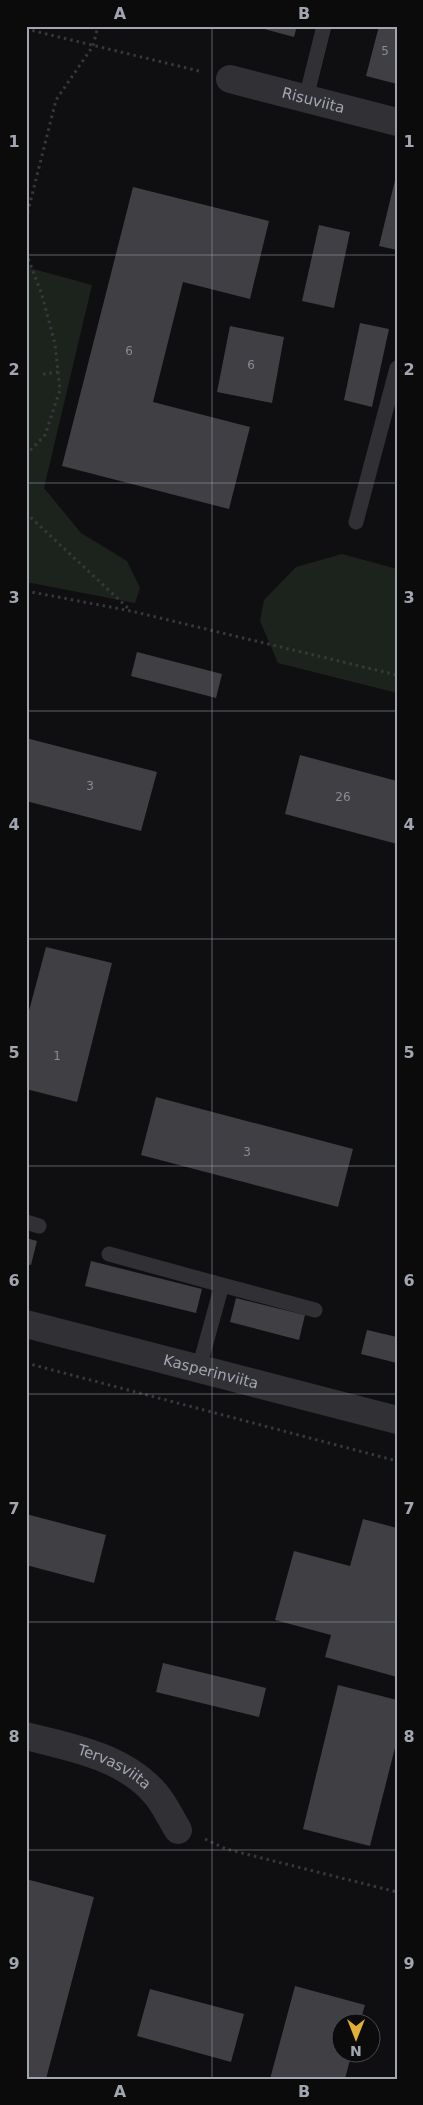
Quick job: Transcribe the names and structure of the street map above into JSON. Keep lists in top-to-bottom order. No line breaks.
{"streets":{"street":["Risuviita","Kasperinviita","Tervasviita"]},"house_numbers":["5","6","6","3","26","1","3"],"north":"bottom","grid":{"columns":["A","B"],"rows":["1","2","3","4","5","6","7","8","9"]}}
